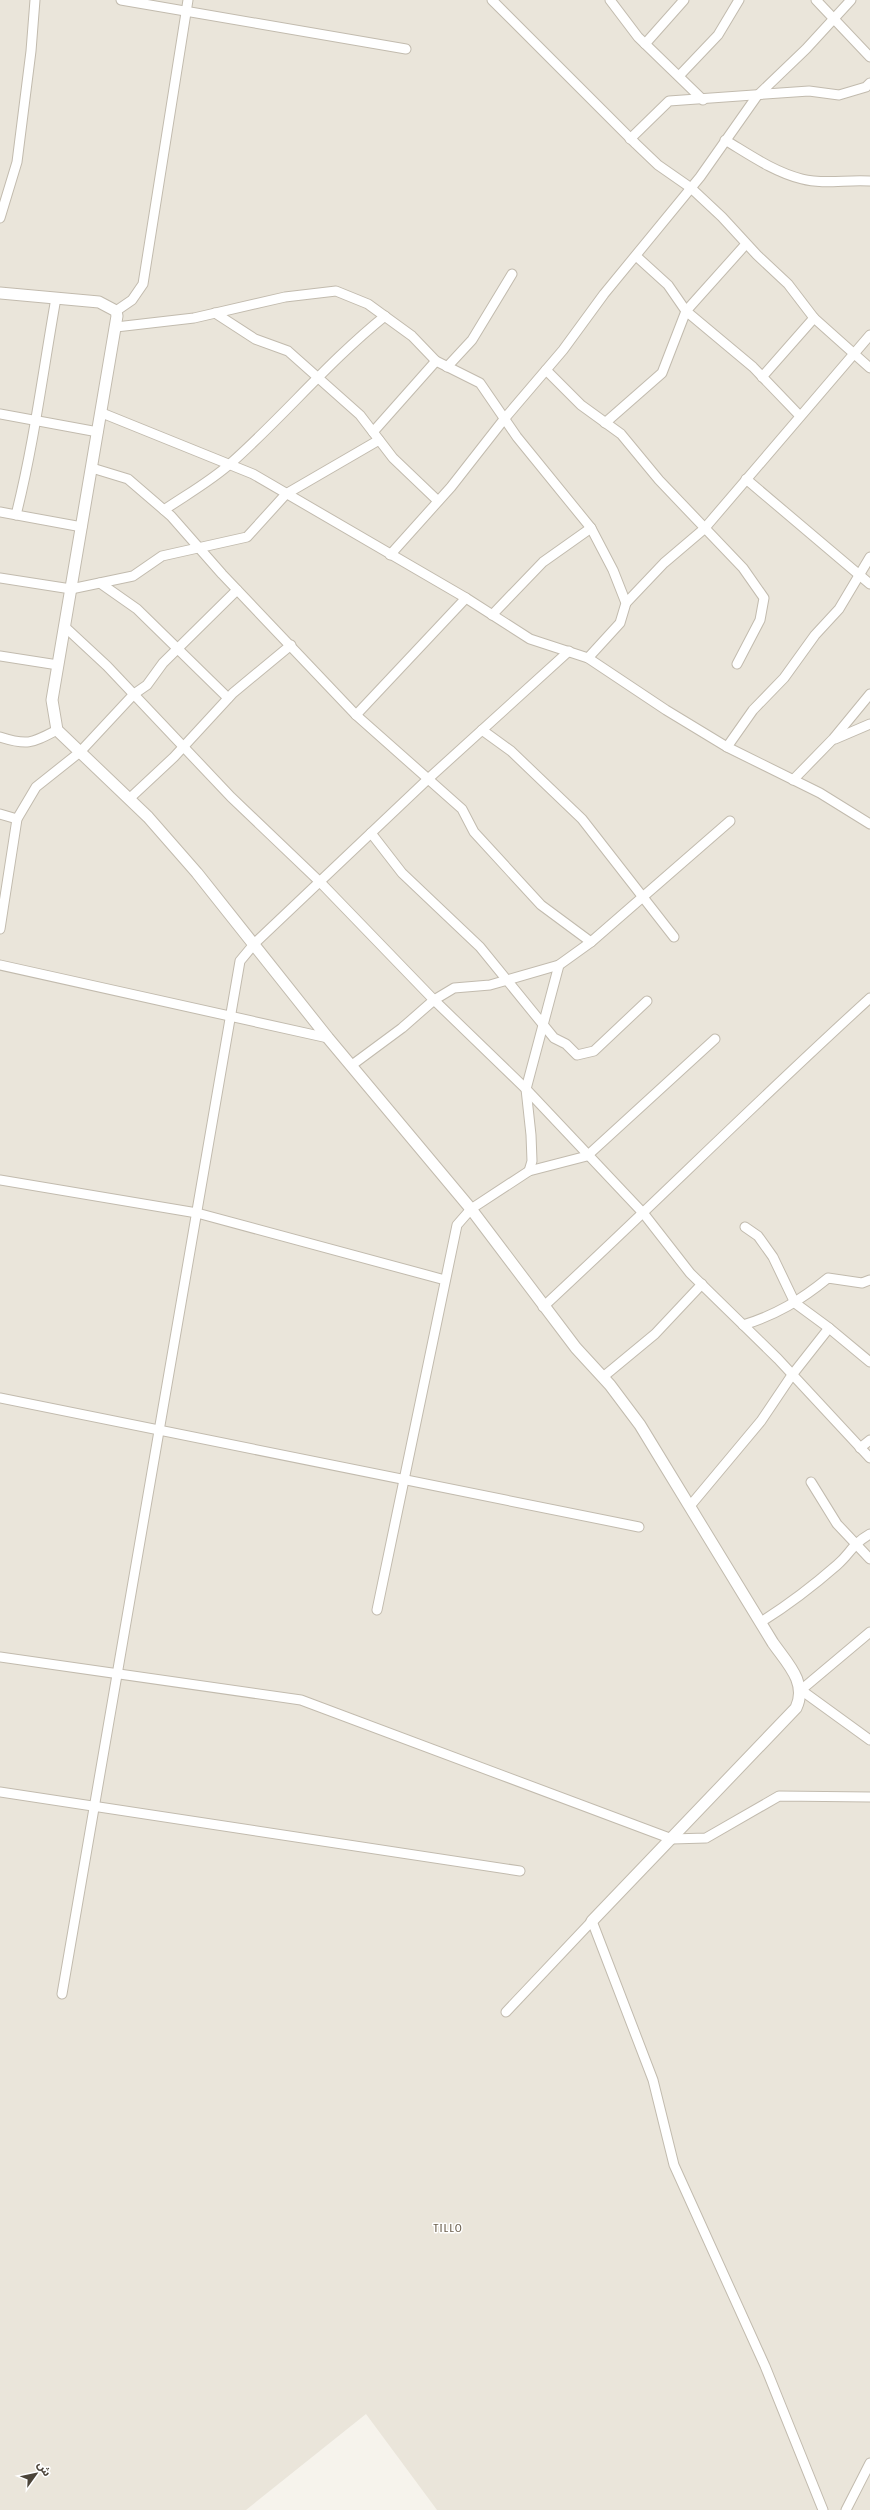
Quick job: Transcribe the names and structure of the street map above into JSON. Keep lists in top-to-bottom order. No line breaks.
{"districts":["TILLO"],"north":"top right"}
